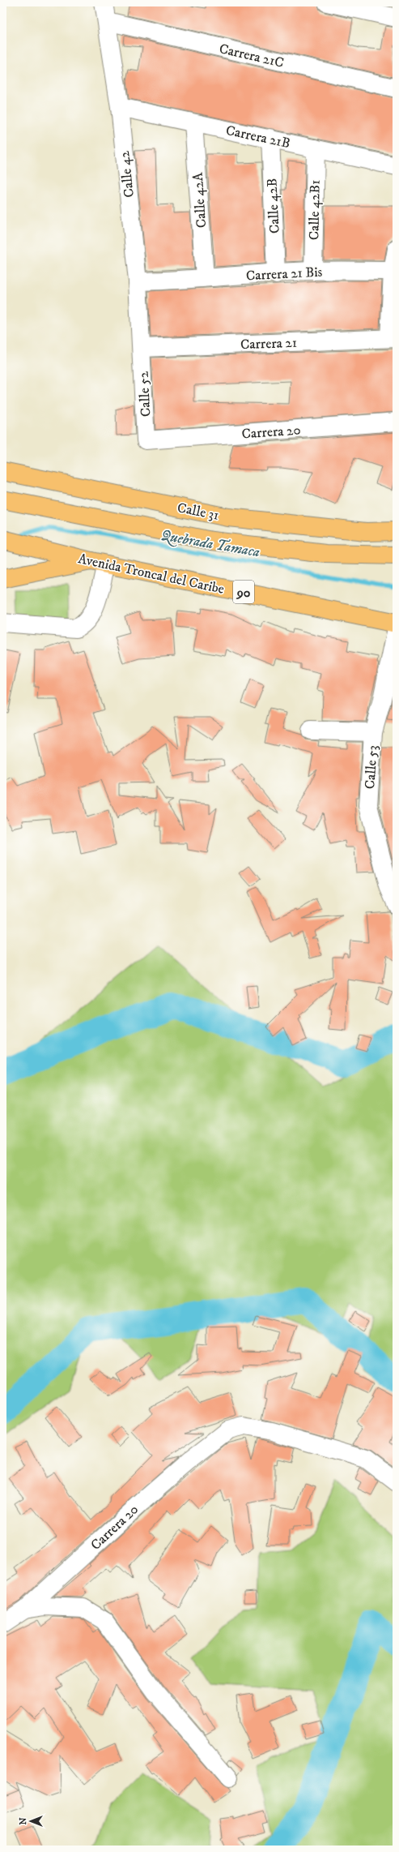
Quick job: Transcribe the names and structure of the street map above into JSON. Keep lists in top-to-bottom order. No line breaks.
{"streets":{"main road":["Calle 31","Avenida Troncal del Caribe","90"],"street":["Carrera 21C","Carrera 21B","Calle 42","Calle 42A","Calle 42B","Calle 42B1","Carrera 21 Bis","Carrera 21","Calle 52","Carrera 20","Calle 53"]},"crossings":[["Carrera 21C","Calle 42"],["Carrera 21B","Calle 42"],["Carrera 21B","Calle 42A"],["Carrera 21B","Calle 42B"],["Carrera 21B","Calle 42B1"],["Calle 42","Carrera 21 Bis"],["Calle 42","Carrera 21"],["Calle 42","Calle 52"],["Calle 42A","Carrera 21 Bis"],["Calle 42B","Carrera 21 Bis"],["Calle 42B1","Carrera 21 Bis"],["Carrera 21","Calle 52"],["Calle 52","Carrera 20"]],"water":["Quebrada Tamaca"],"north":"left"}
